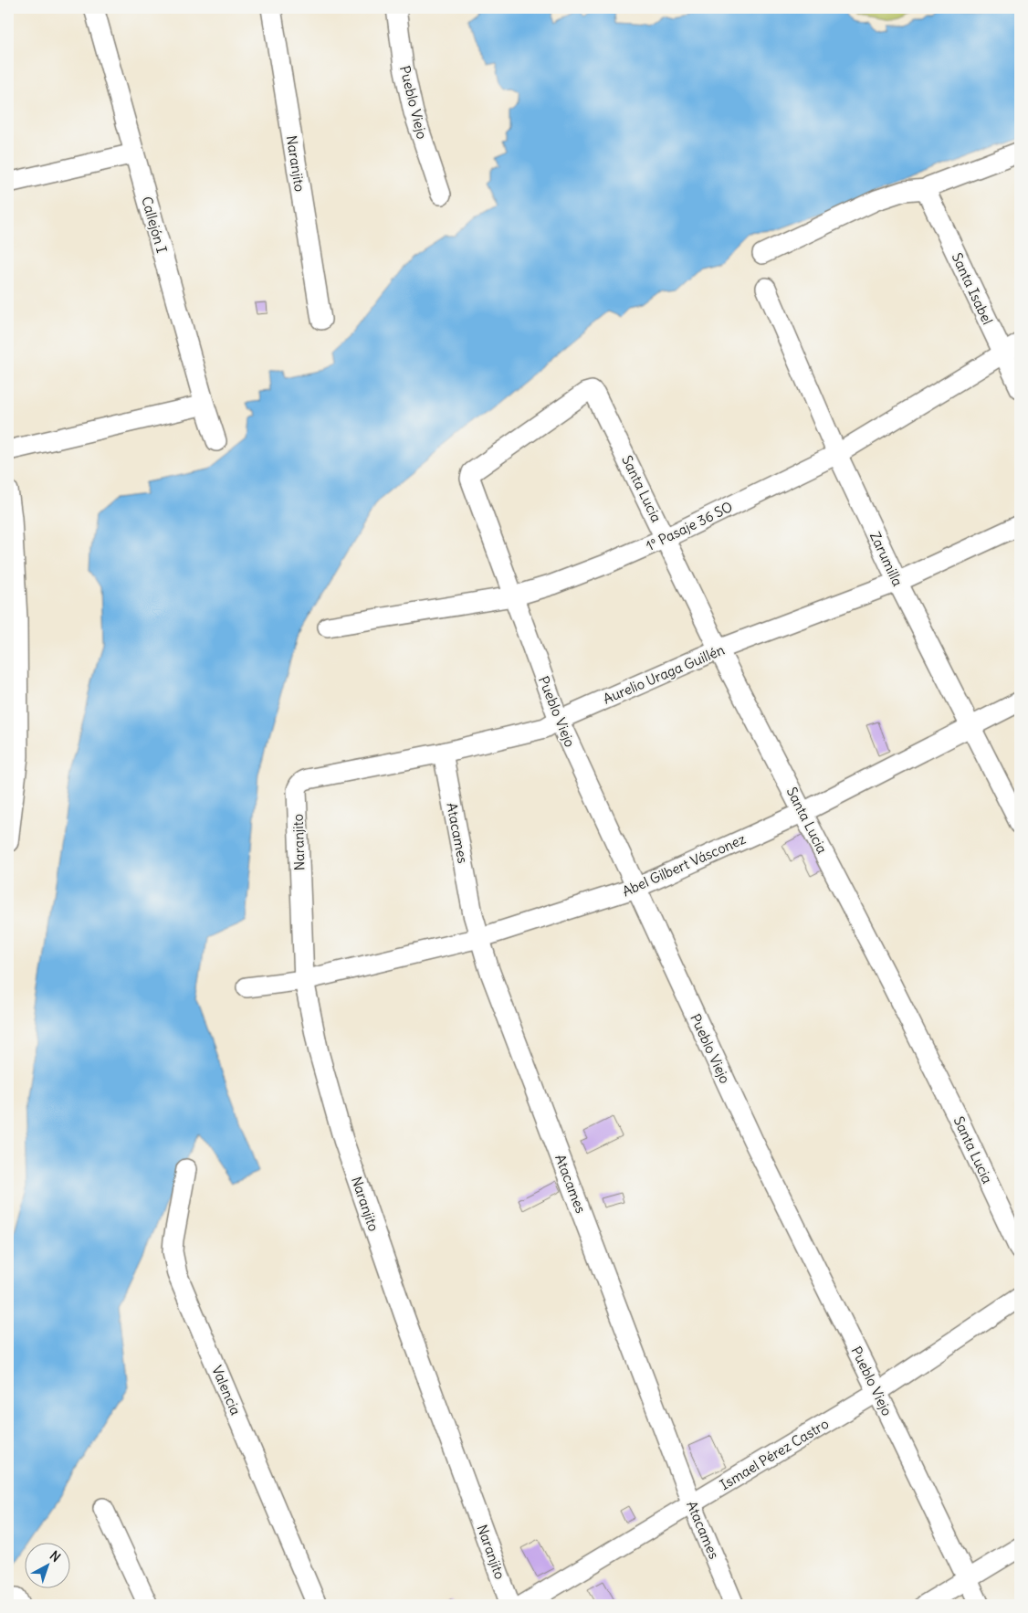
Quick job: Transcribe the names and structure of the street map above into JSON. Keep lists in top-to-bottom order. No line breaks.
{"streets":{"street":["Pueblo Viejo","Naranjito","Callejón I","Santa Isabel","Santa Lucia","1º Pasaje 36 SO","Zarumilla","Aurelio Uraga Guillén","Atacames","Abel Gilbert Vásconez","Valencia","Ismael Pérez Castro"]},"crossings":[["Pueblo Viejo","Santa Lucia"],["Pueblo Viejo","1º Pasaje 36 SO"],["Pueblo Viejo","Aurelio Uraga Guillén"],["Pueblo Viejo","Abel Gilbert Vásconez"],["Pueblo Viejo","Ismael Pérez Castro"],["Naranjito","Aurelio Uraga Guillén"],["Naranjito","Abel Gilbert Vásconez"],["Santa Isabel","1º Pasaje 36 SO"],["Santa Lucia","1º Pasaje 36 SO"],["Santa Lucia","Aurelio Uraga Guillén"],["Santa Lucia","Abel Gilbert Vásconez"],["1º Pasaje 36 SO","Zarumilla"],["Zarumilla","Aurelio Uraga Guillén"],["Zarumilla","Abel Gilbert Vásconez"],["Aurelio Uraga Guillén","Atacames"],["Atacames","Abel Gilbert Vásconez"],["Atacames","Ismael Pérez Castro"]],"north":"top right"}
